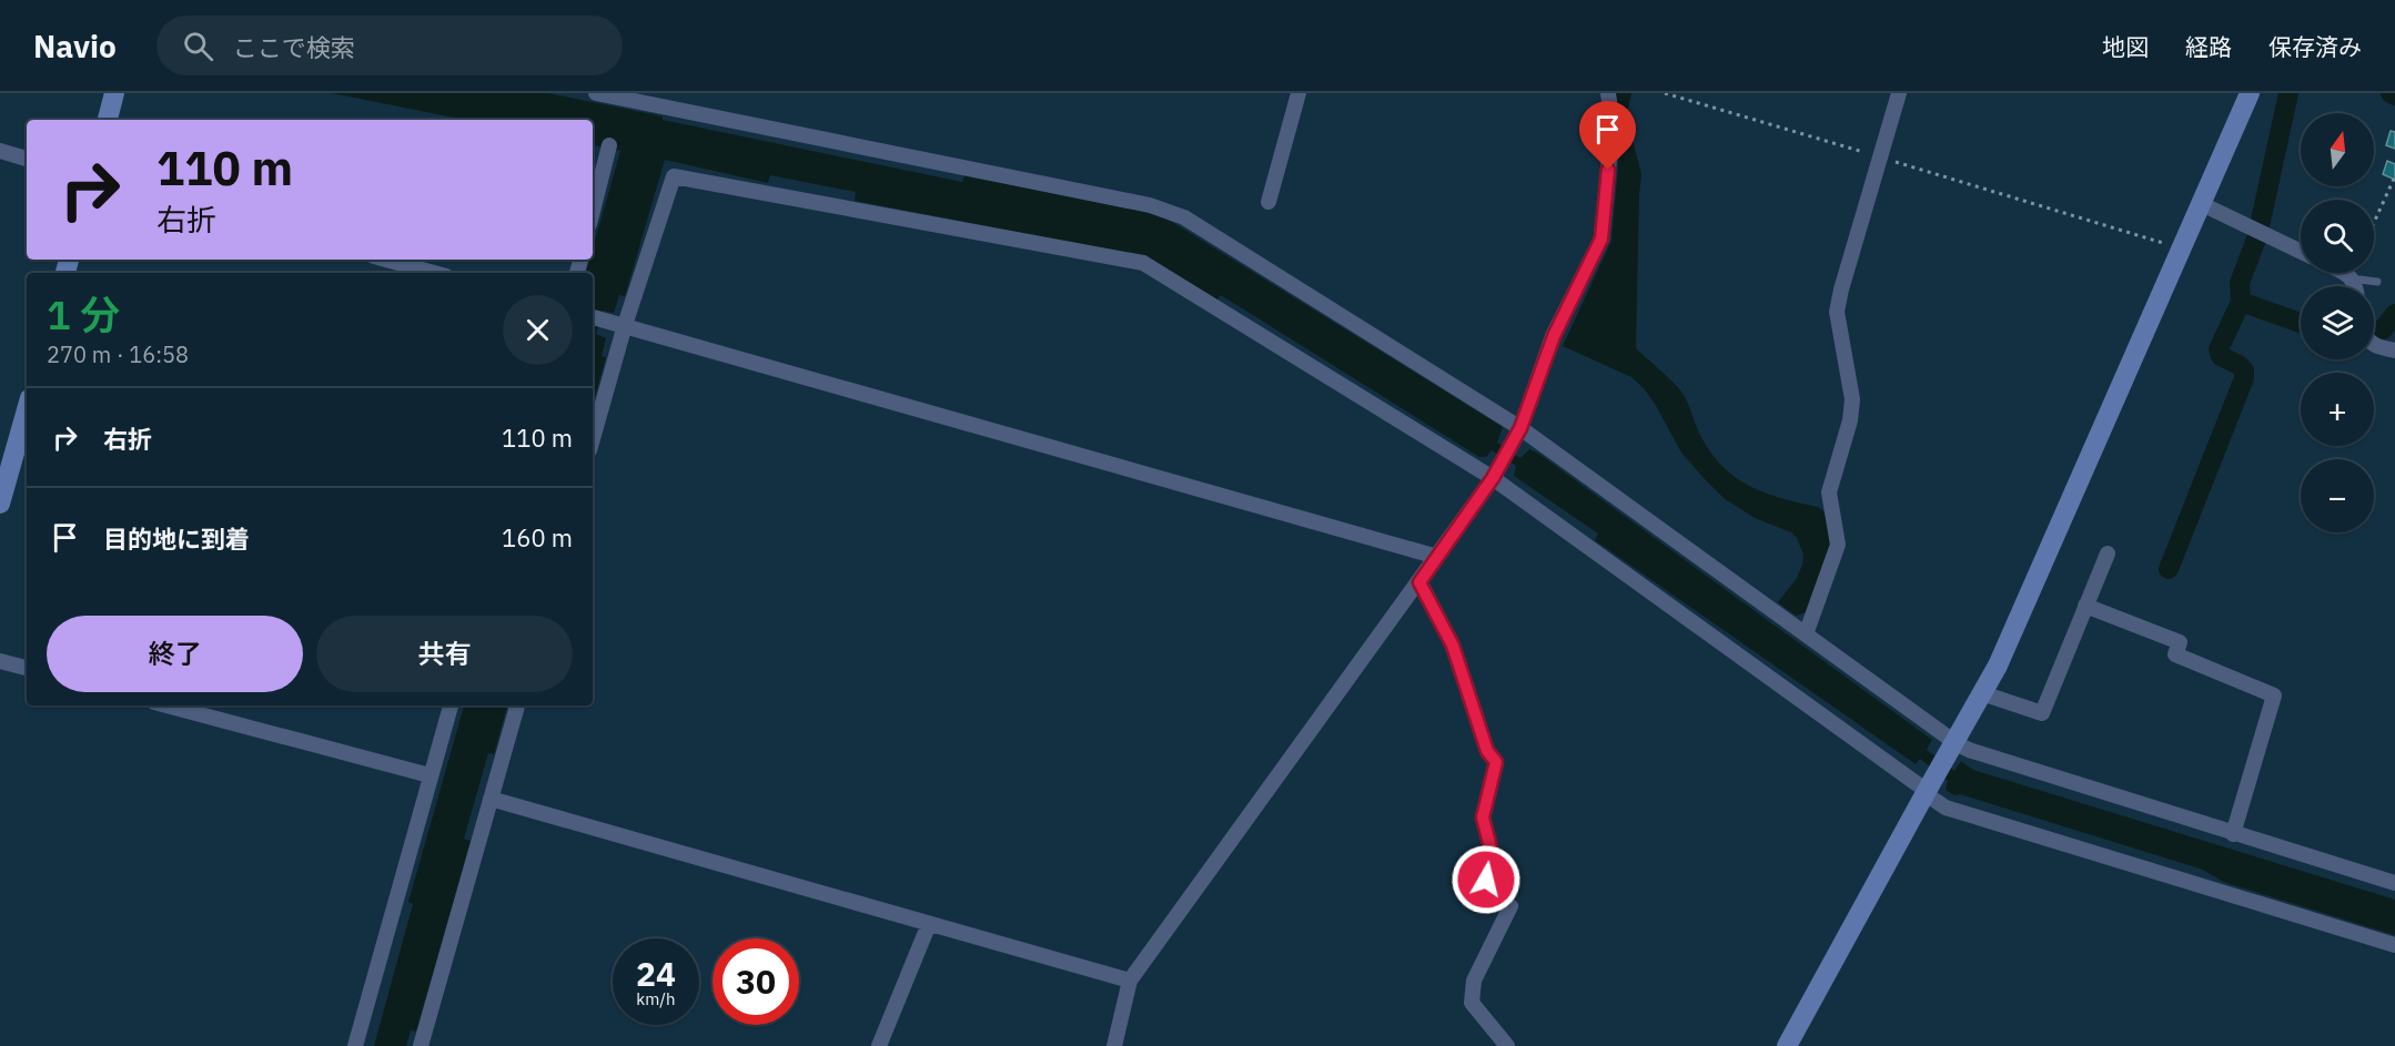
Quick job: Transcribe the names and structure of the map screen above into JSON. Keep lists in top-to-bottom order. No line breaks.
{"north":"top","page":{"header":"Navio","search":"ここで検索","nav":["地図","経路","保存済み"],"map_buttons":["+","−"],"turn":["110 m","右折"],"heading":["1 分","270 m · 16:58"],"list":[{"name":"右折","value":"110 m"},{"name":"目的地に到着","value":"160 m"}],"buttons":["終了","共有"],"speed":"24 km/h","limit":"30"}}
